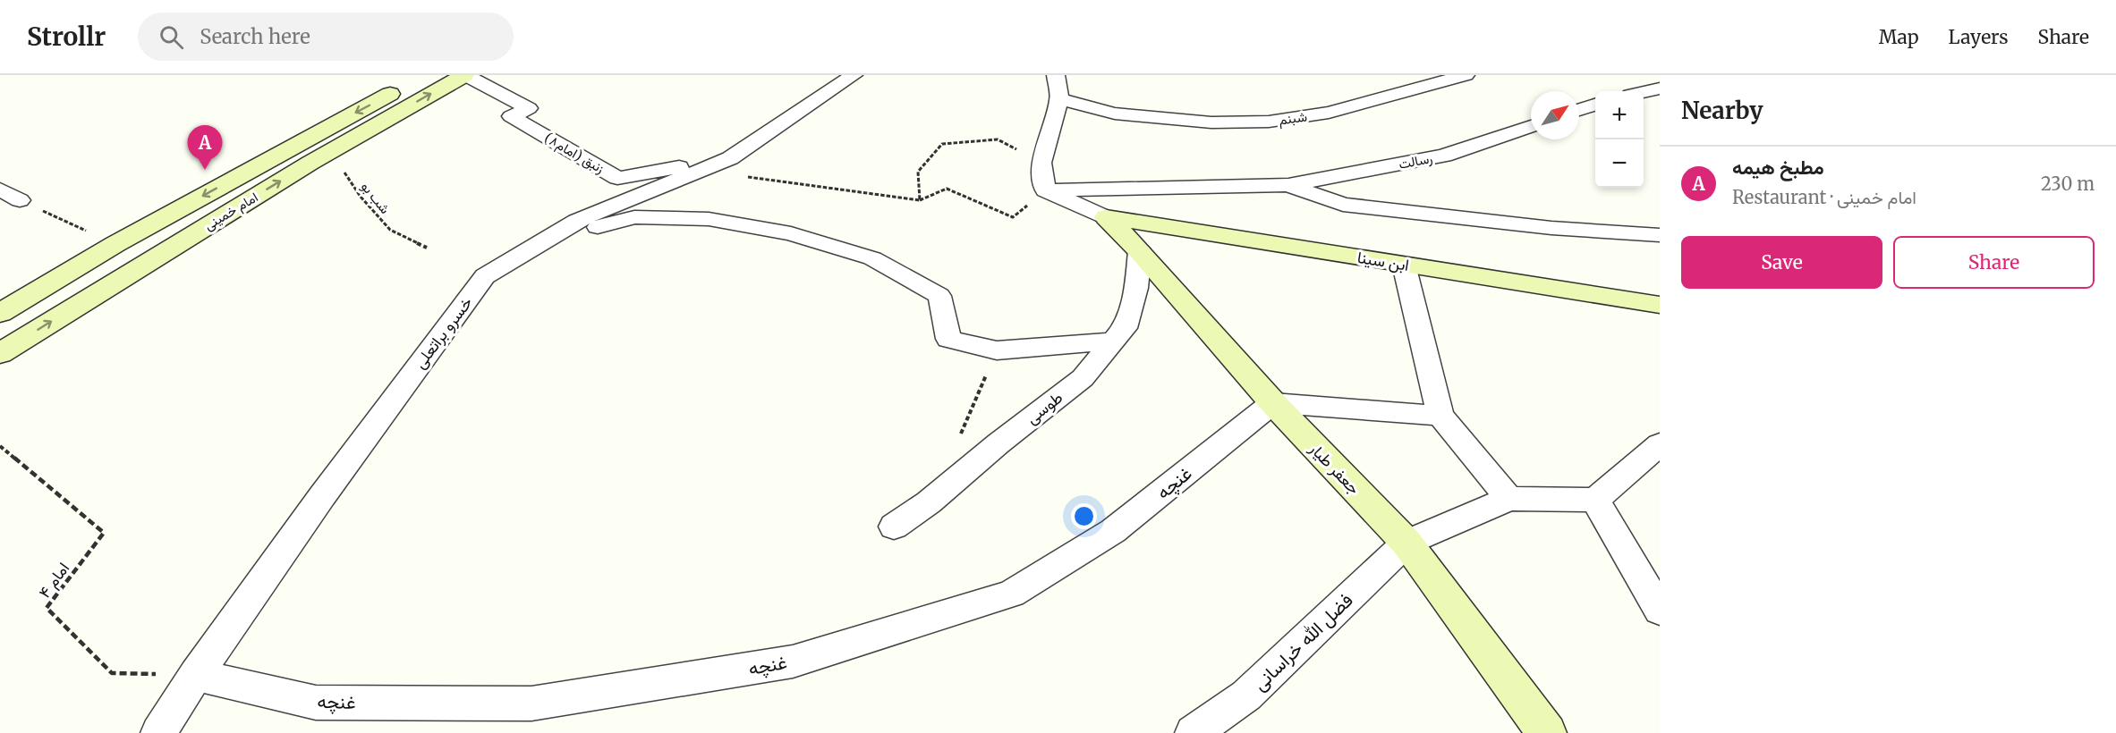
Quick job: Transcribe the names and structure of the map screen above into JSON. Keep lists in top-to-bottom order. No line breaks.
{"streets":{"main road":["امام خمینی","ابن سینا","جعفر طیار"],"street":["شبنم","زنبق (امام۸)","رسالت","خسرو براتعلی","طوسی","غنچه","فضل الله خراسانی"],"path":["شب بو","امام ۴"]},"crossings":[["زنبق (امام۸)","امام خمینی"],["زنبق (امام۸)","خسرو براتعلی"],["شب بو","امام خمینی"],["ابن سینا","جعفر طیار"],["خسرو براتعلی","غنچه"],["خسرو براتعلی","امام ۴"],["طوسی","جعفر طیار"],["جعفر طیار","غنچه"],["جعفر طیار","فضل الله خراسانی"],["غنچه","امام ۴"]],"north":"top right","page":{"header":"Strollr","search":"Search here","nav":["Map","Layers","Share"],"heading":"Nearby","map_buttons":["+","−"],"pins":"A","list":[{"mark":"A","name":"مطبخ هیمه","note":"Restaurant · امام خمینی","value":"230 m"}],"buttons":["Save","Share"]}}
